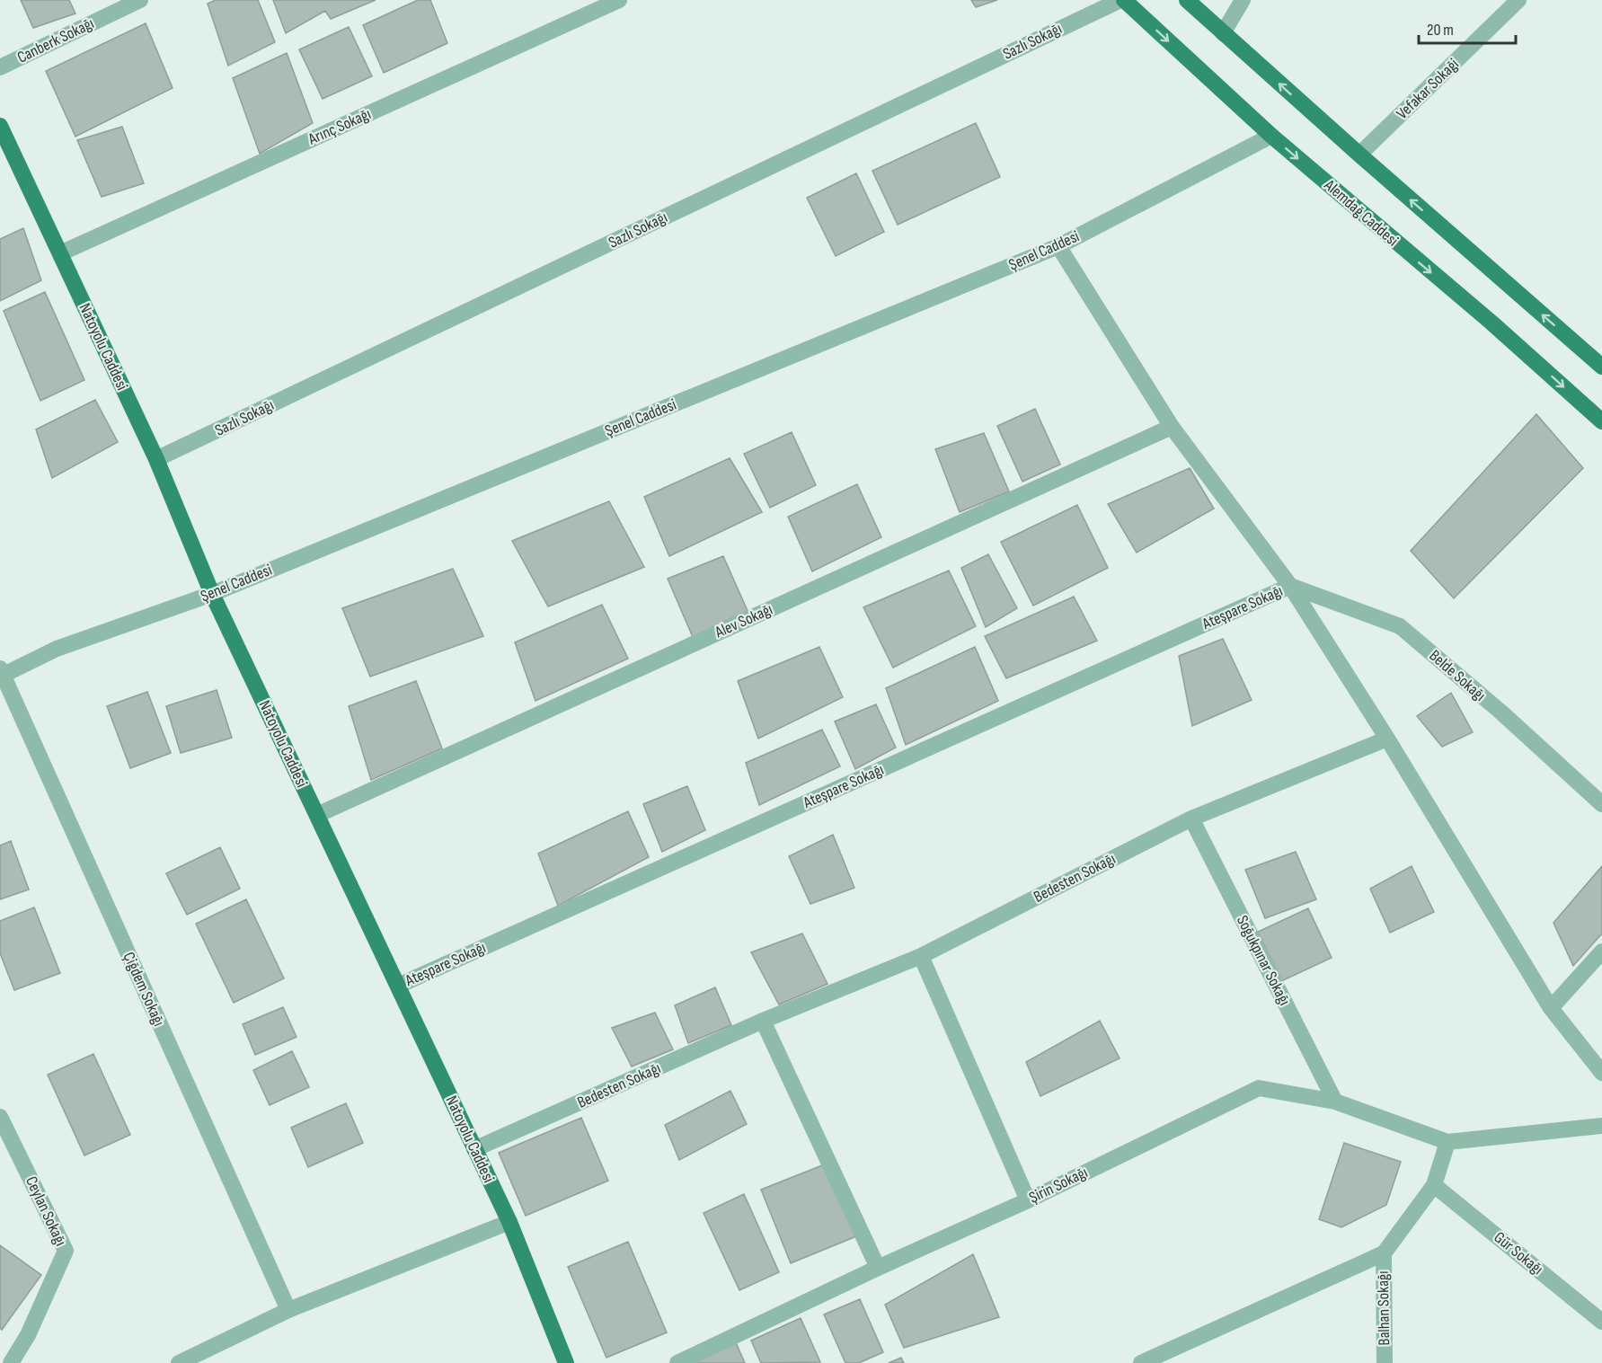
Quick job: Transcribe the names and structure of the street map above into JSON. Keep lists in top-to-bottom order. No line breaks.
{"streets":{"main road":["Alemdağ Caddesi","Natoyolu Caddesi"],"street":["Canberk Sokağı","Sazlı Sokağı","Vefakar Sokaği","Arınç Sokağı","Şenel Caddesi","Ateşpare Sokağı","Alev Sokağı","Belde Sokağı","Bedesten Sokağı","Soğukpınar Sokağı","Çiğdem Sokağı","Şirin Sokağı","Ceylan Sokağı","Gür Sokağı","Balhan Sokağı"]},"crossings":[["Sazlı Sokağı","Alemdağ Caddesi"],["Sazlı Sokağı","Natoyolu Caddesi"],["Arınç Sokağı","Natoyolu Caddesi"],["Alemdağ Caddesi","Şenel Caddesi"],["Şenel Caddesi","Natoyolu Caddesi"],["Şenel Caddesi","Çiğdem Sokağı"],["Natoyolu Caddesi","Ateşpare Sokağı"],["Natoyolu Caddesi","Alev Sokağı"],["Natoyolu Caddesi","Bedesten Sokağı"],["Ateşpare Sokağı","Belde Sokağı"],["Bedesten Sokağı","Soğukpınar Sokağı"],["Soğukpınar Sokağı","Şirin Sokağı"]],"scale_bar":"20 m"}
